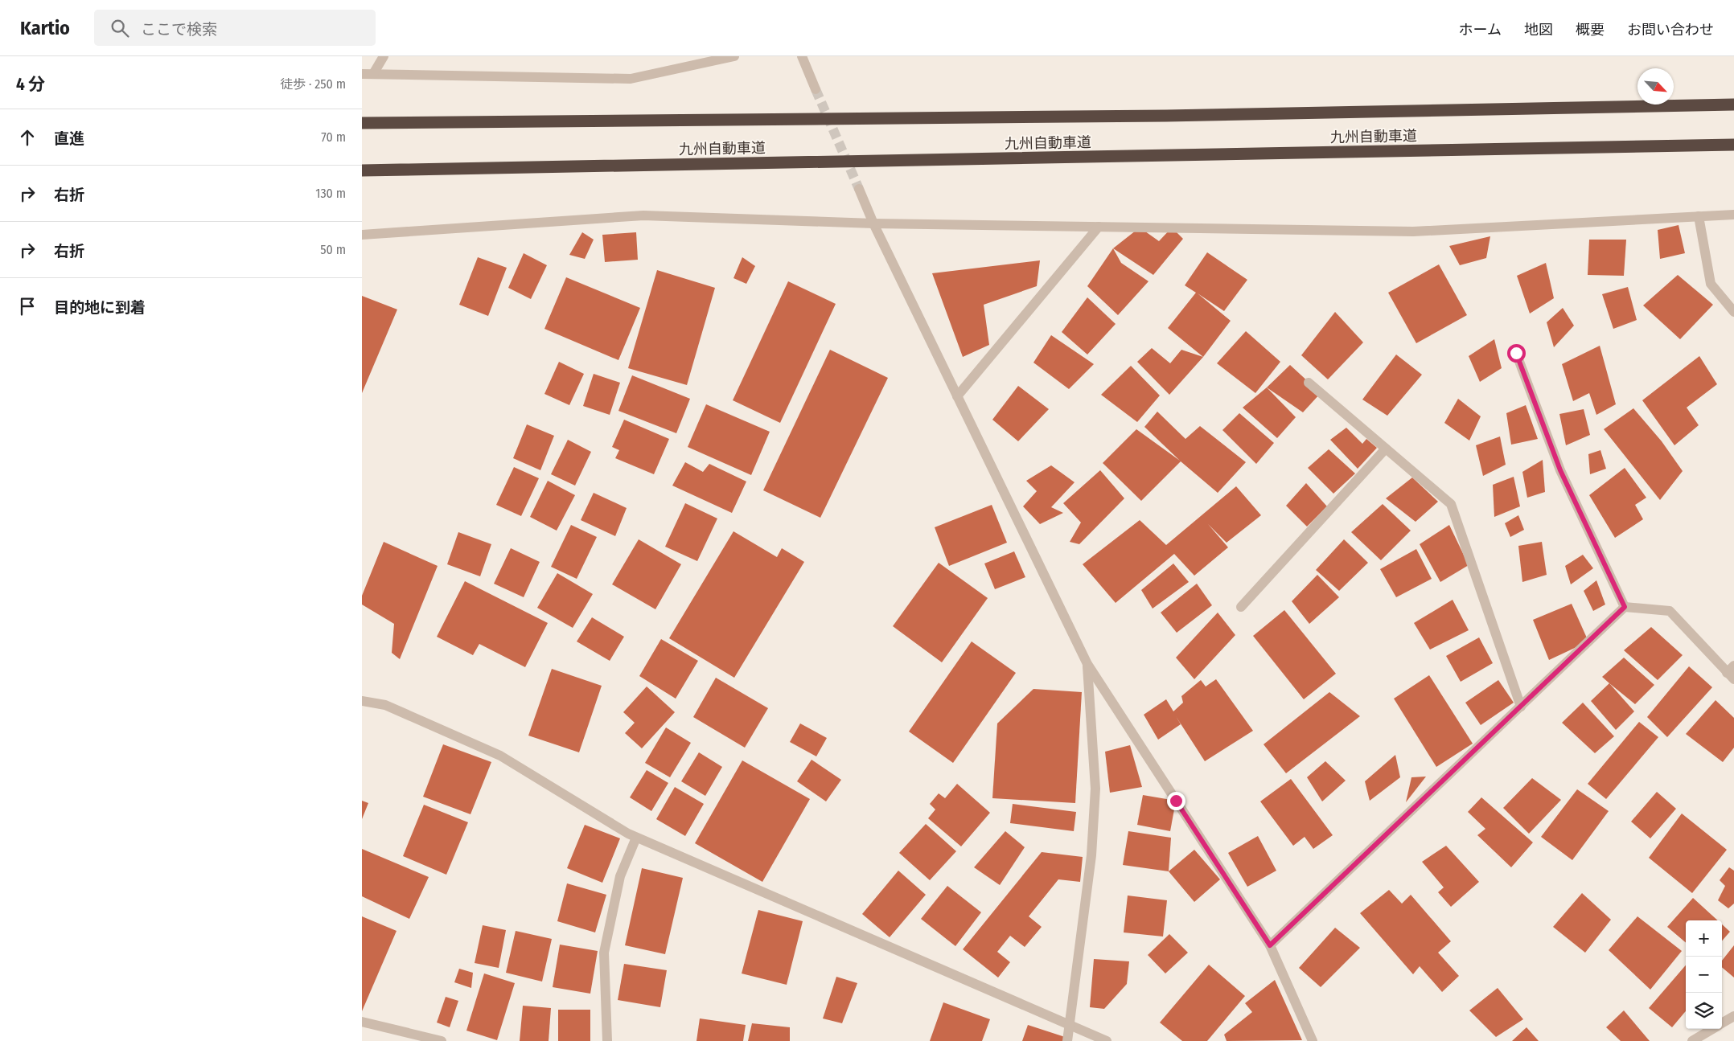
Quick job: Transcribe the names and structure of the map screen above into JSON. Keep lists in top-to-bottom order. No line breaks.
{"streets":{"highway":["九州自動車道"]},"north":"bottom right","page":{"header":"Kartio","search":"ここで検索","nav":["ホーム","地図","概要","お問い合わせ"],"heading":["4 分","徒歩 · 250 m"],"list":[["直進","70 m"],["右折","130 m"],["右折","50 m"],"目的地に到着"],"map_buttons":["+","−"]}}
